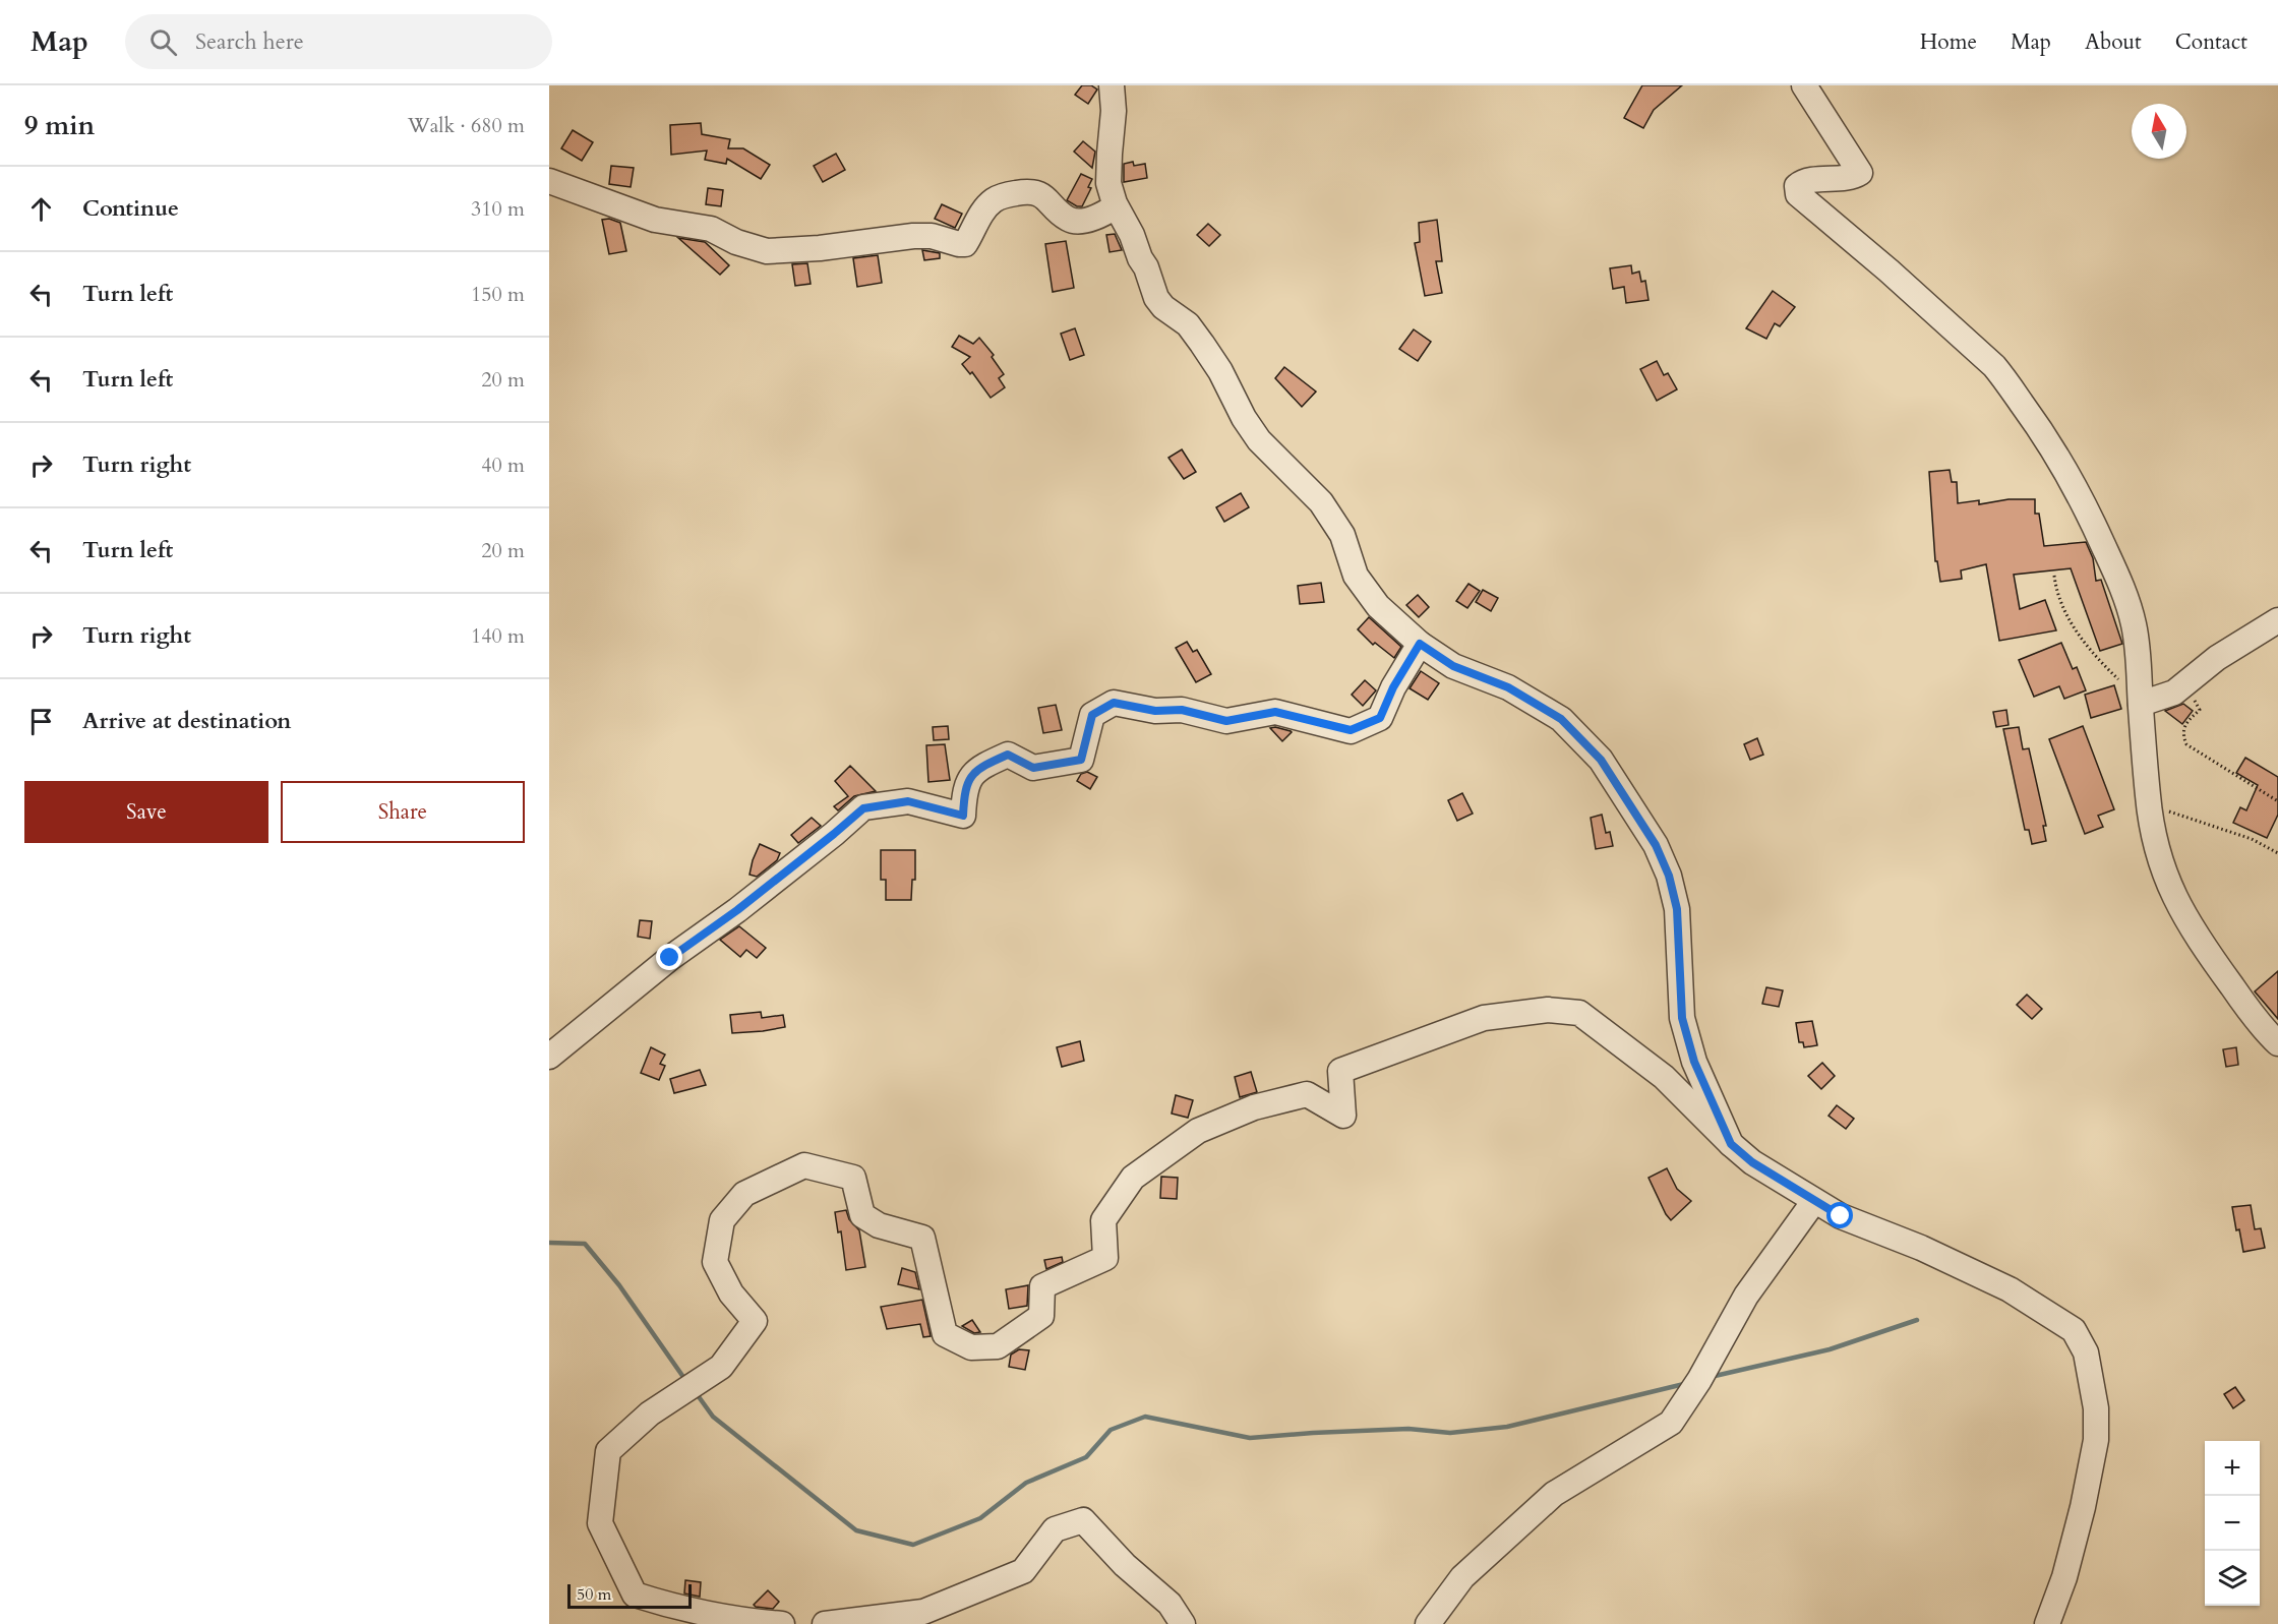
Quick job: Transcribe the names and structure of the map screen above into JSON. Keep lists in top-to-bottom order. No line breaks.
{"scale_bar":"50 m","north":"top","page":{"header":"Map","search":"Search here","nav":["Home","Map","About","Contact"],"heading":["9 min","Walk · 680 m"],"list":[["Continue","310 m"],["Turn left","150 m"],["Turn left","20 m"],["Turn right","40 m"],["Turn left","20 m"],["Turn right","140 m"],"Arrive at destination"],"buttons":["Save","Share"],"map_buttons":["+","−"],"scale":"50 m"}}
